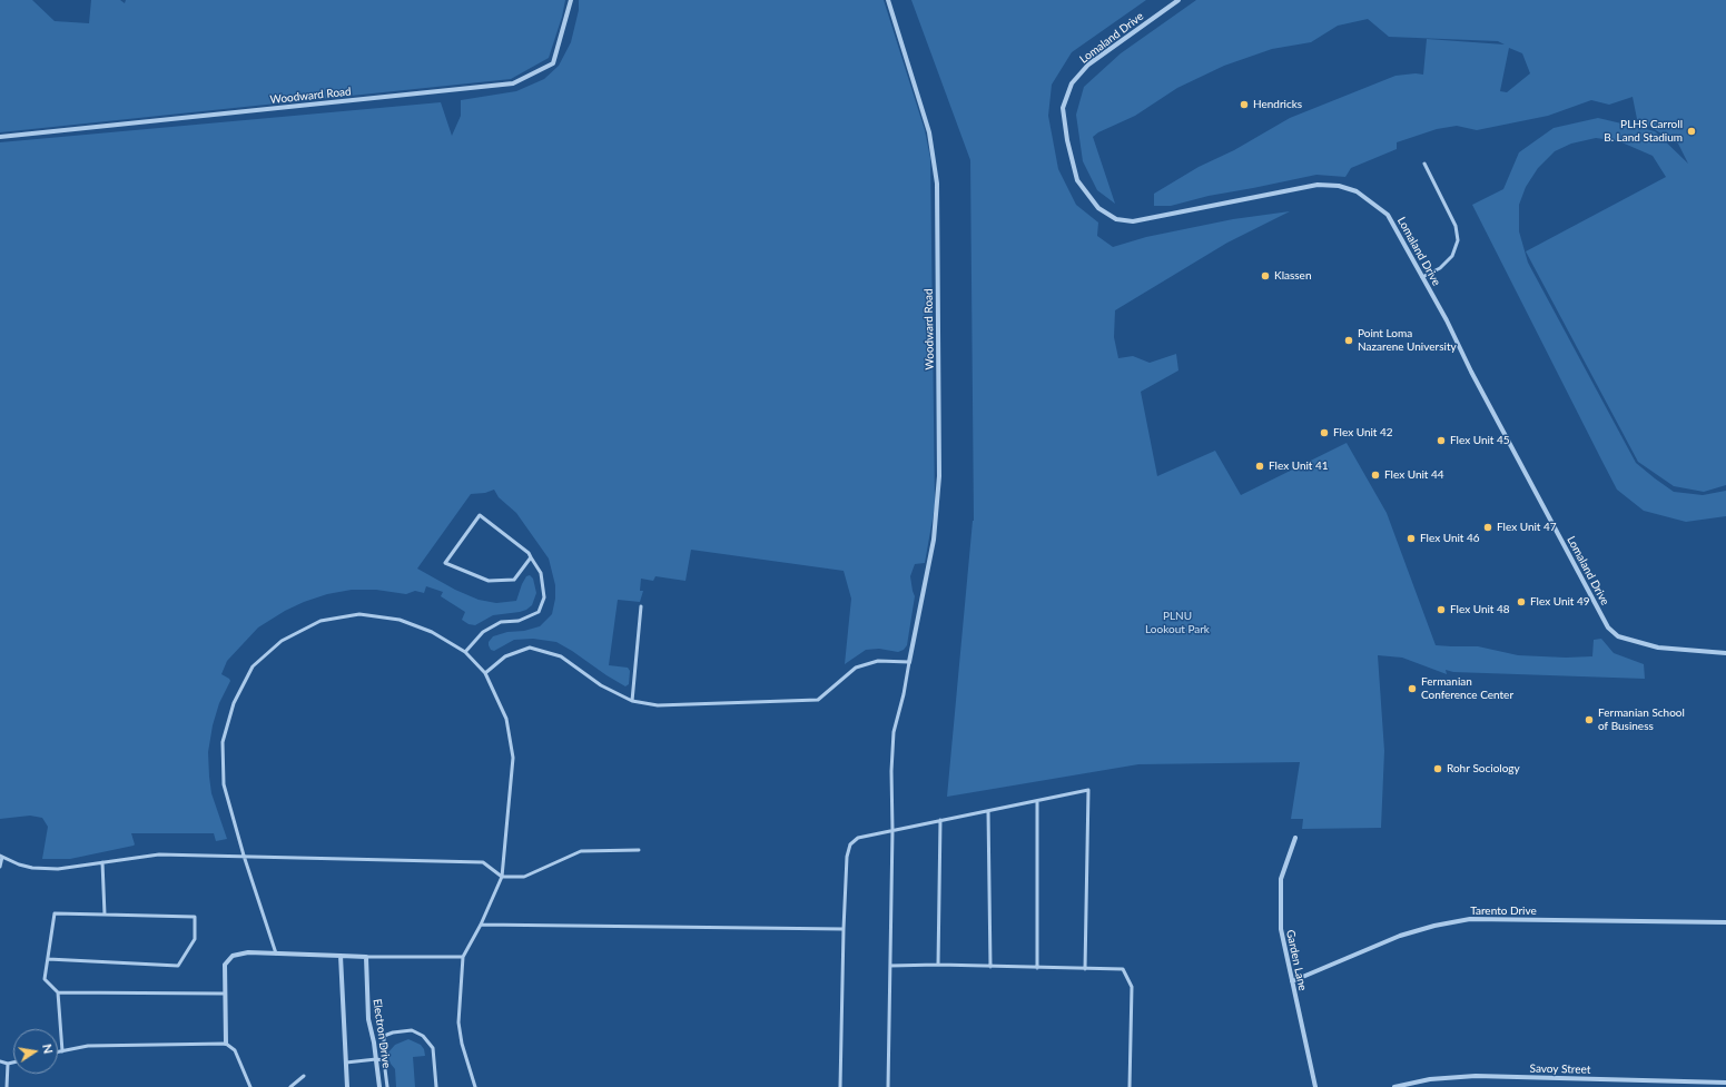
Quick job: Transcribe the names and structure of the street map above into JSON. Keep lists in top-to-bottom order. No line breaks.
{"streets":{"street":["Lomaland Drive","Woodward Road","Tarento Drive","Garden Lane","Electron Drive","Savoy Street"]},"crossings":[["Tarento Drive","Garden Lane"]],"parks":["PLNU Lookout Park"],"places":["Hendricks","PLHS Carroll B. Land Stadium","Klassen","Point Loma Nazarene University","Flex Unit 42","Flex Unit 45","Flex Unit 41","Flex Unit 44","Flex Unit 47","Flex Unit 46","Flex Unit 49","Flex Unit 48","Fermanian Conference Center","Fermanian School of Business","Rohr Sociology"],"north":"right"}
